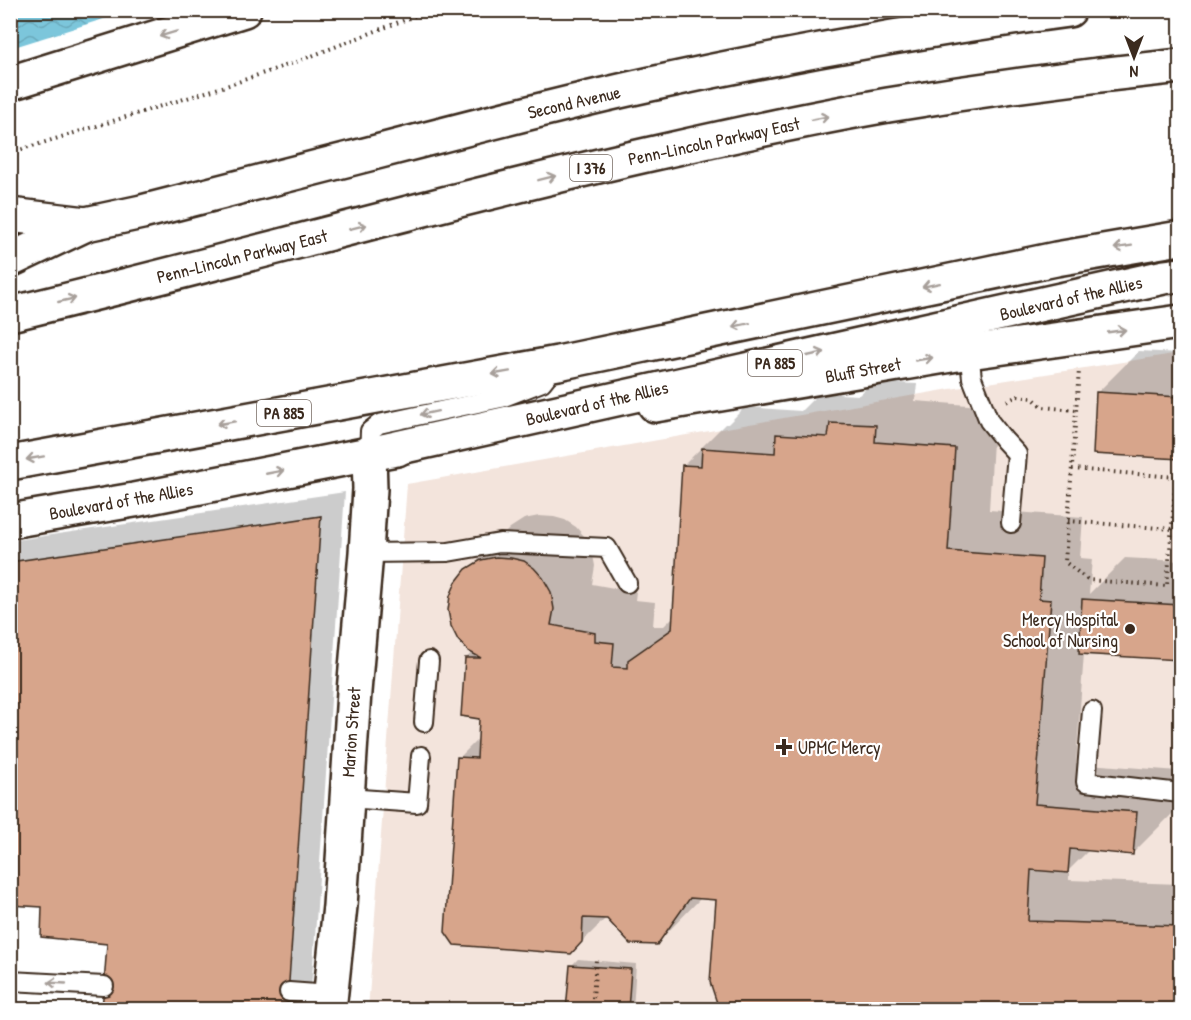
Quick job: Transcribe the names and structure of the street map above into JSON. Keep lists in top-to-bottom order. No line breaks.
{"streets":{"main road":["Second Avenue","Penn-Lincoln Parkway East","I 376","Boulevard of the Allies","PA 885","Bluff Street","Marion Street"]},"crossings":[["Boulevard of the Allies","Bluff Street"],["Boulevard of the Allies","Marion Street"],["Bluff Street","Marion Street"]],"one_way":["Penn-Lincoln Parkway East","Bluff Street"],"places":{"other":["Mercy Hospital School of Nursing"],"health":["UPMC Mercy"]},"north":"bottom"}
